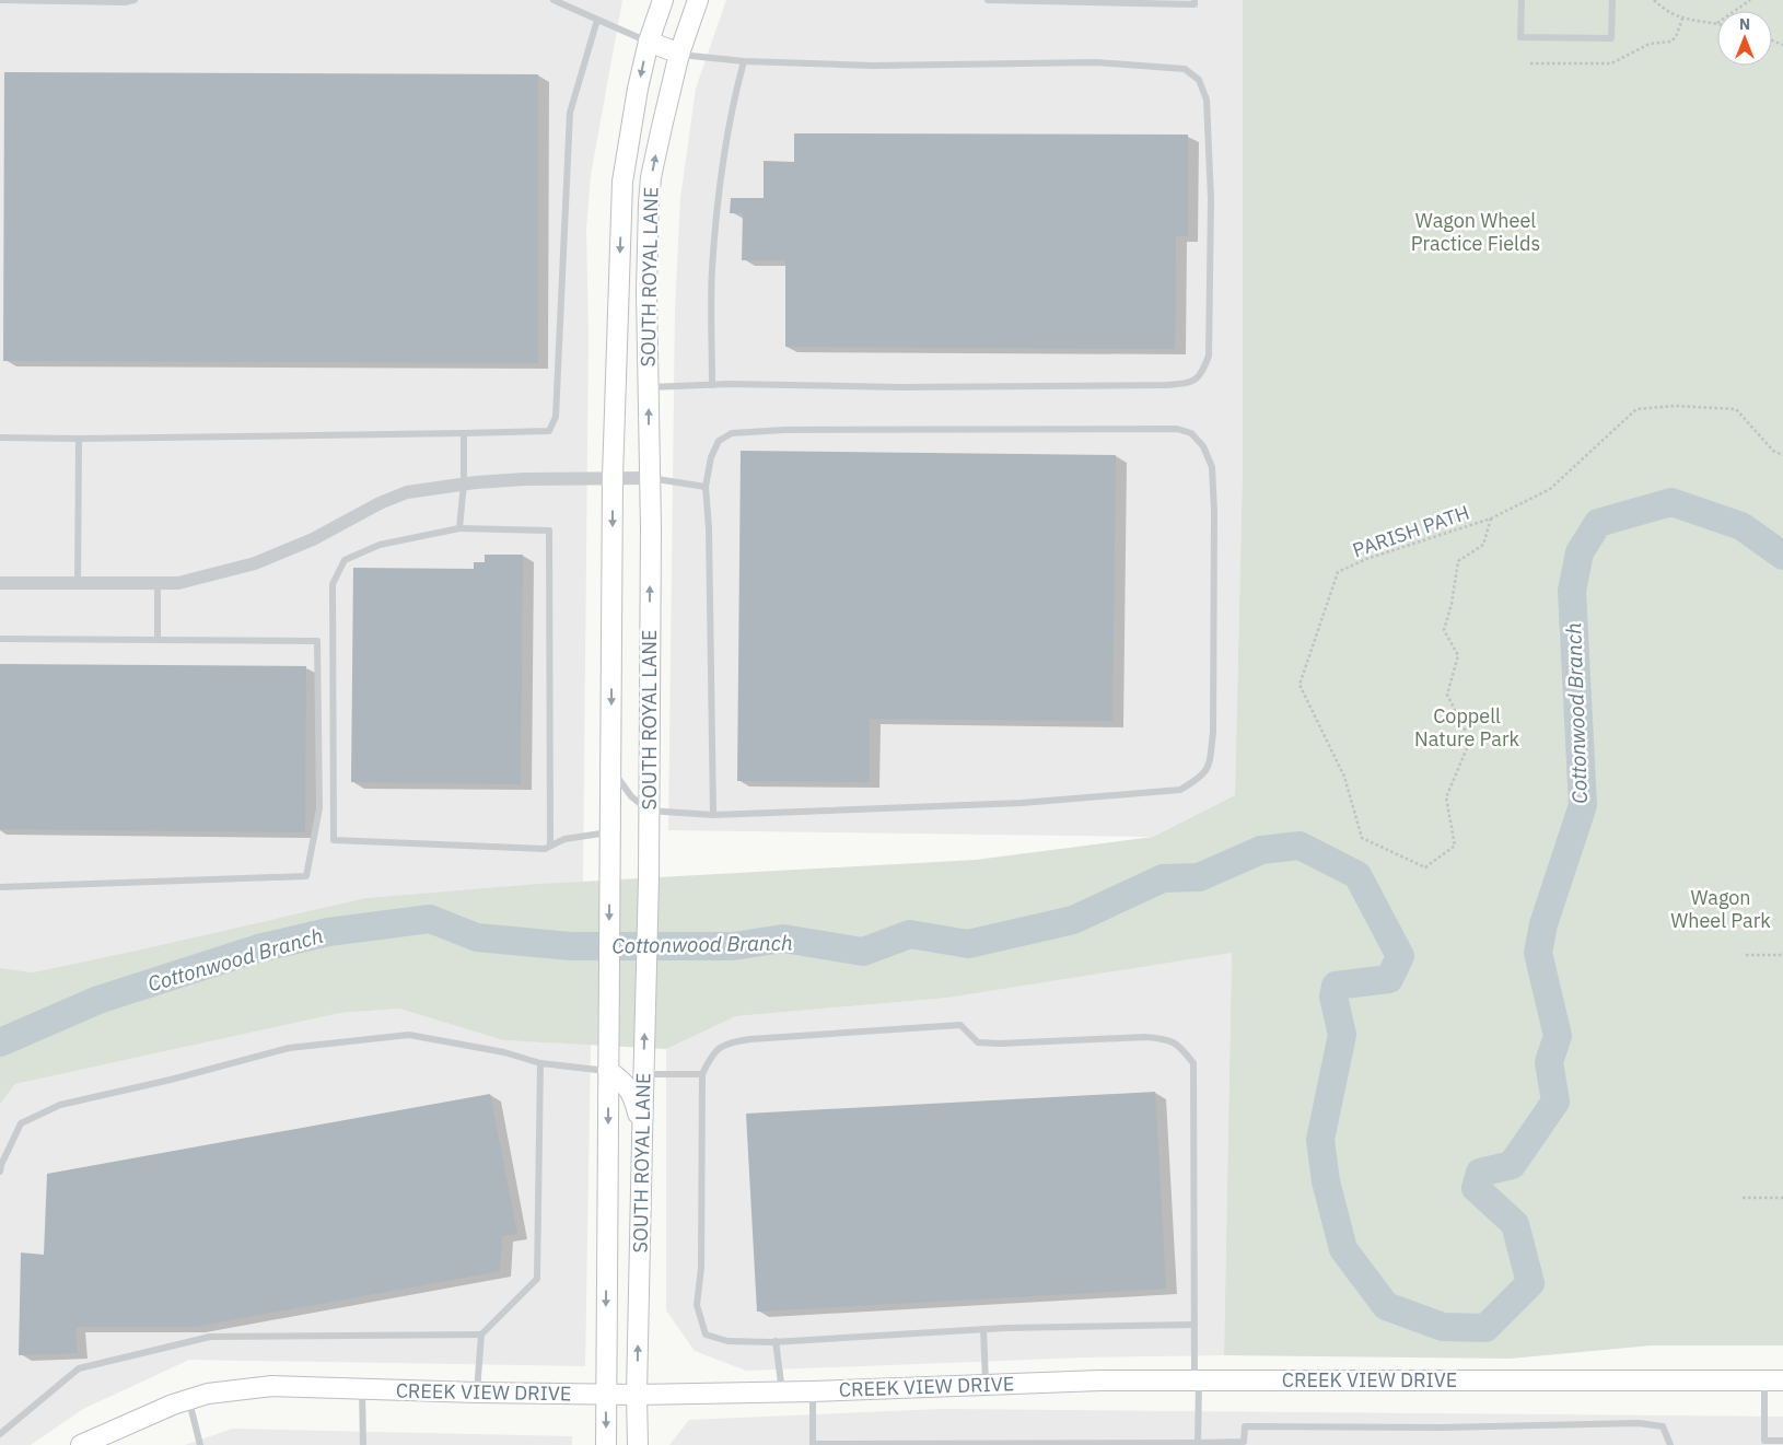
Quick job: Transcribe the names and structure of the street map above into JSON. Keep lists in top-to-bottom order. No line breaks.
{"streets":{"main road":["SOUTH ROYAL LANE","CREEK VIEW DRIVE"],"path":["PARISH PATH"]},"crossings":[["SOUTH ROYAL LANE","CREEK VIEW DRIVE"]],"water":["Cottonwood Branch"],"parks":["Wagon Wheel Practice Fields","Coppell Nature Park","Wagon Wheel Park"],"north":"top"}
